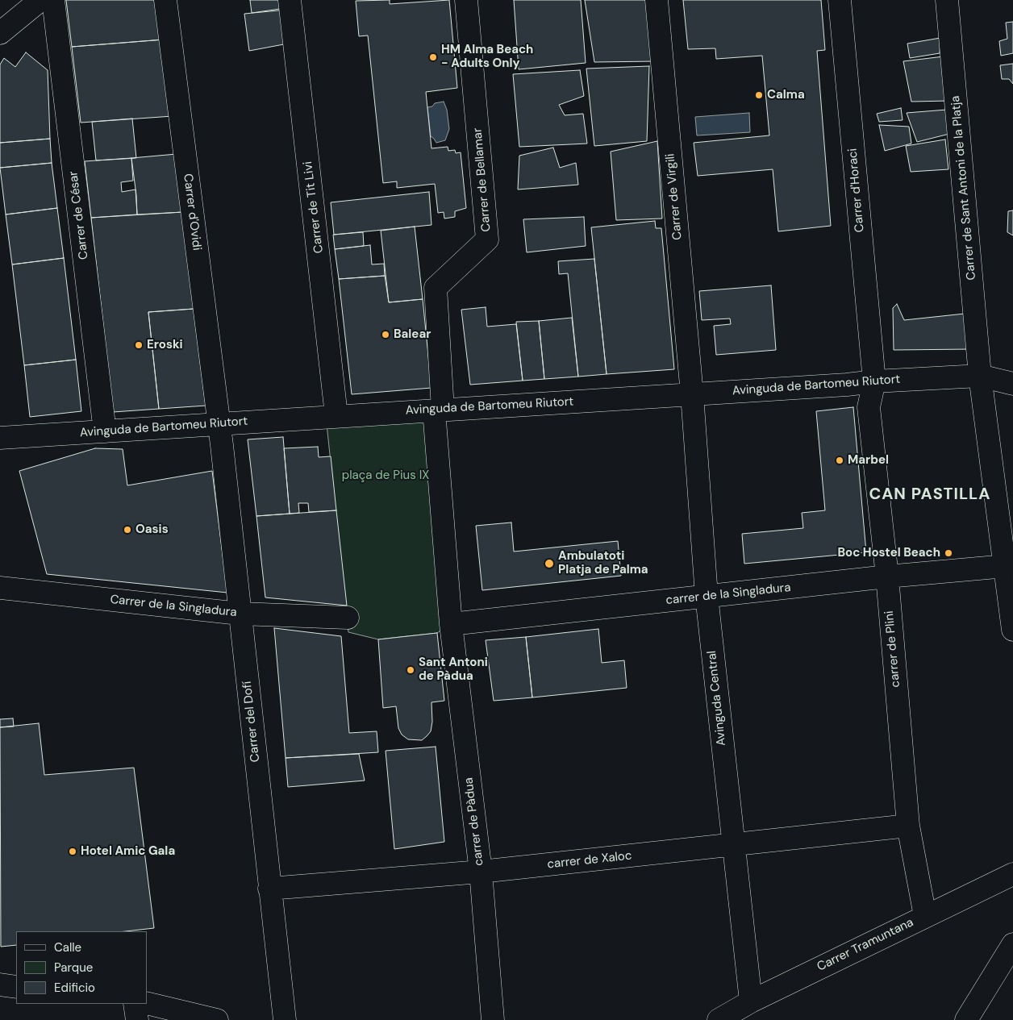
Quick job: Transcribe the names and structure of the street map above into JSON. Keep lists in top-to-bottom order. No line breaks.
{"streets":{"street":["Carrer de Bellamar","Carrer de Sant Antoni de la Platja","Carrer d'Horaci","Carrer de Virgili","Carrer de Tit Livi","Carrer d'Ovidi","Carrer de César","Avinguda de Bartomeu Riutort","carrer de la Singladura","Carrer de la Singladura","carrer de Plini","Avinguda Central","Carrer del Dofí","carrer de Pàdua","carrer de Xaloc","Carrer Tramuntana"]},"crossings":[["Carrer de Bellamar","Avinguda de Bartomeu Riutort"],["Carrer de Sant Antoni de la Platja","Avinguda de Bartomeu Riutort"],["Carrer de Sant Antoni de la Platja","carrer de la Singladura"],["Carrer d'Horaci","Avinguda de Bartomeu Riutort"],["Carrer d'Horaci","carrer de Plini"],["Carrer de Virgili","Avinguda de Bartomeu Riutort"],["Carrer de Virgili","Avinguda Central"],["Carrer de Tit Livi","Avinguda de Bartomeu Riutort"],["Carrer d'Ovidi","Avinguda de Bartomeu Riutort"],["Carrer d'Ovidi","Carrer del Dofí"],["Carrer de César","Avinguda de Bartomeu Riutort"],["Avinguda de Bartomeu Riutort","carrer de Plini"],["Avinguda de Bartomeu Riutort","Avinguda Central"],["Avinguda de Bartomeu Riutort","Carrer del Dofí"],["carrer de la Singladura","carrer de Plini"],["carrer de la Singladura","Avinguda Central"],["carrer de la Singladura","carrer de Pàdua"],["Carrer de la Singladura","Carrer del Dofí"],["carrer de Plini","carrer de Xaloc"],["carrer de Plini","Carrer Tramuntana"],["Avinguda Central","carrer de Xaloc"],["Avinguda Central","Carrer Tramuntana"],["Carrer del Dofí","carrer de Xaloc"],["carrer de Pàdua","carrer de Xaloc"]],"districts":["CAN PASTILLA"],"parks":["plaça de Pius IX"],"places":["HM Alma Beach - Adults Only","Calma","Balear","Eroski","Marbel","Oasis","Boc Hostel Beach","Ambulatoti Platja de Palma","Sant Antoni de Pàdua","Hotel Amic Gala"],"legend":["Calle","Parque","Edificio"]}
